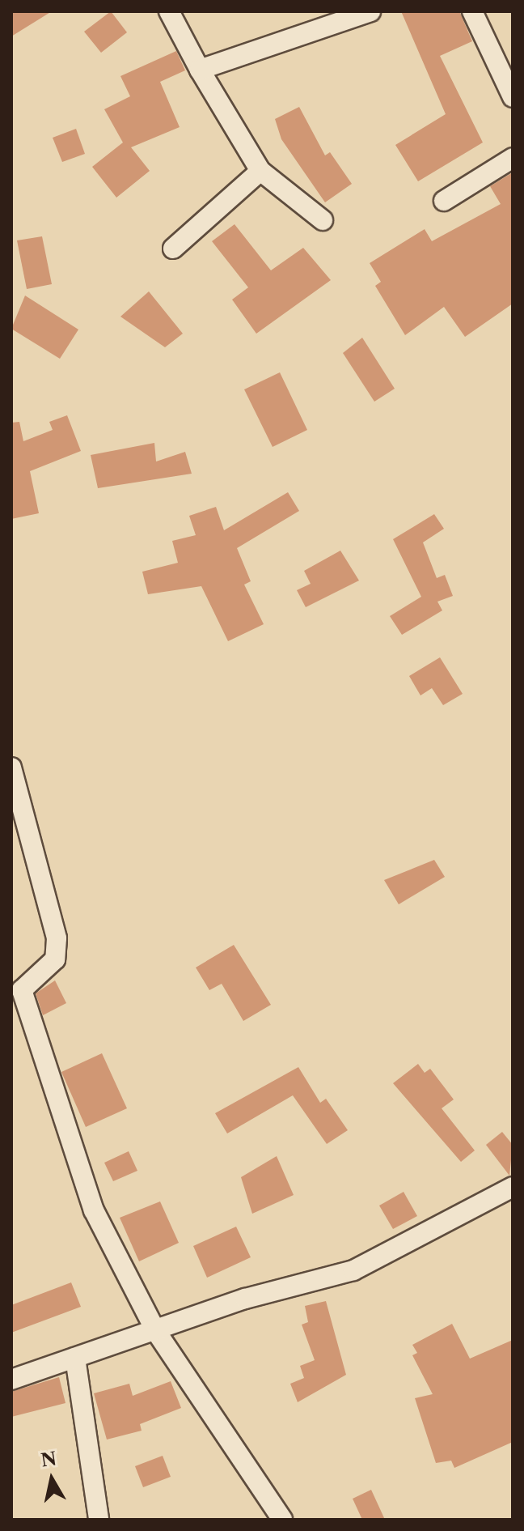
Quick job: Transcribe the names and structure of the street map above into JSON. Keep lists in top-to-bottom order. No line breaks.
{"north":"top"}
